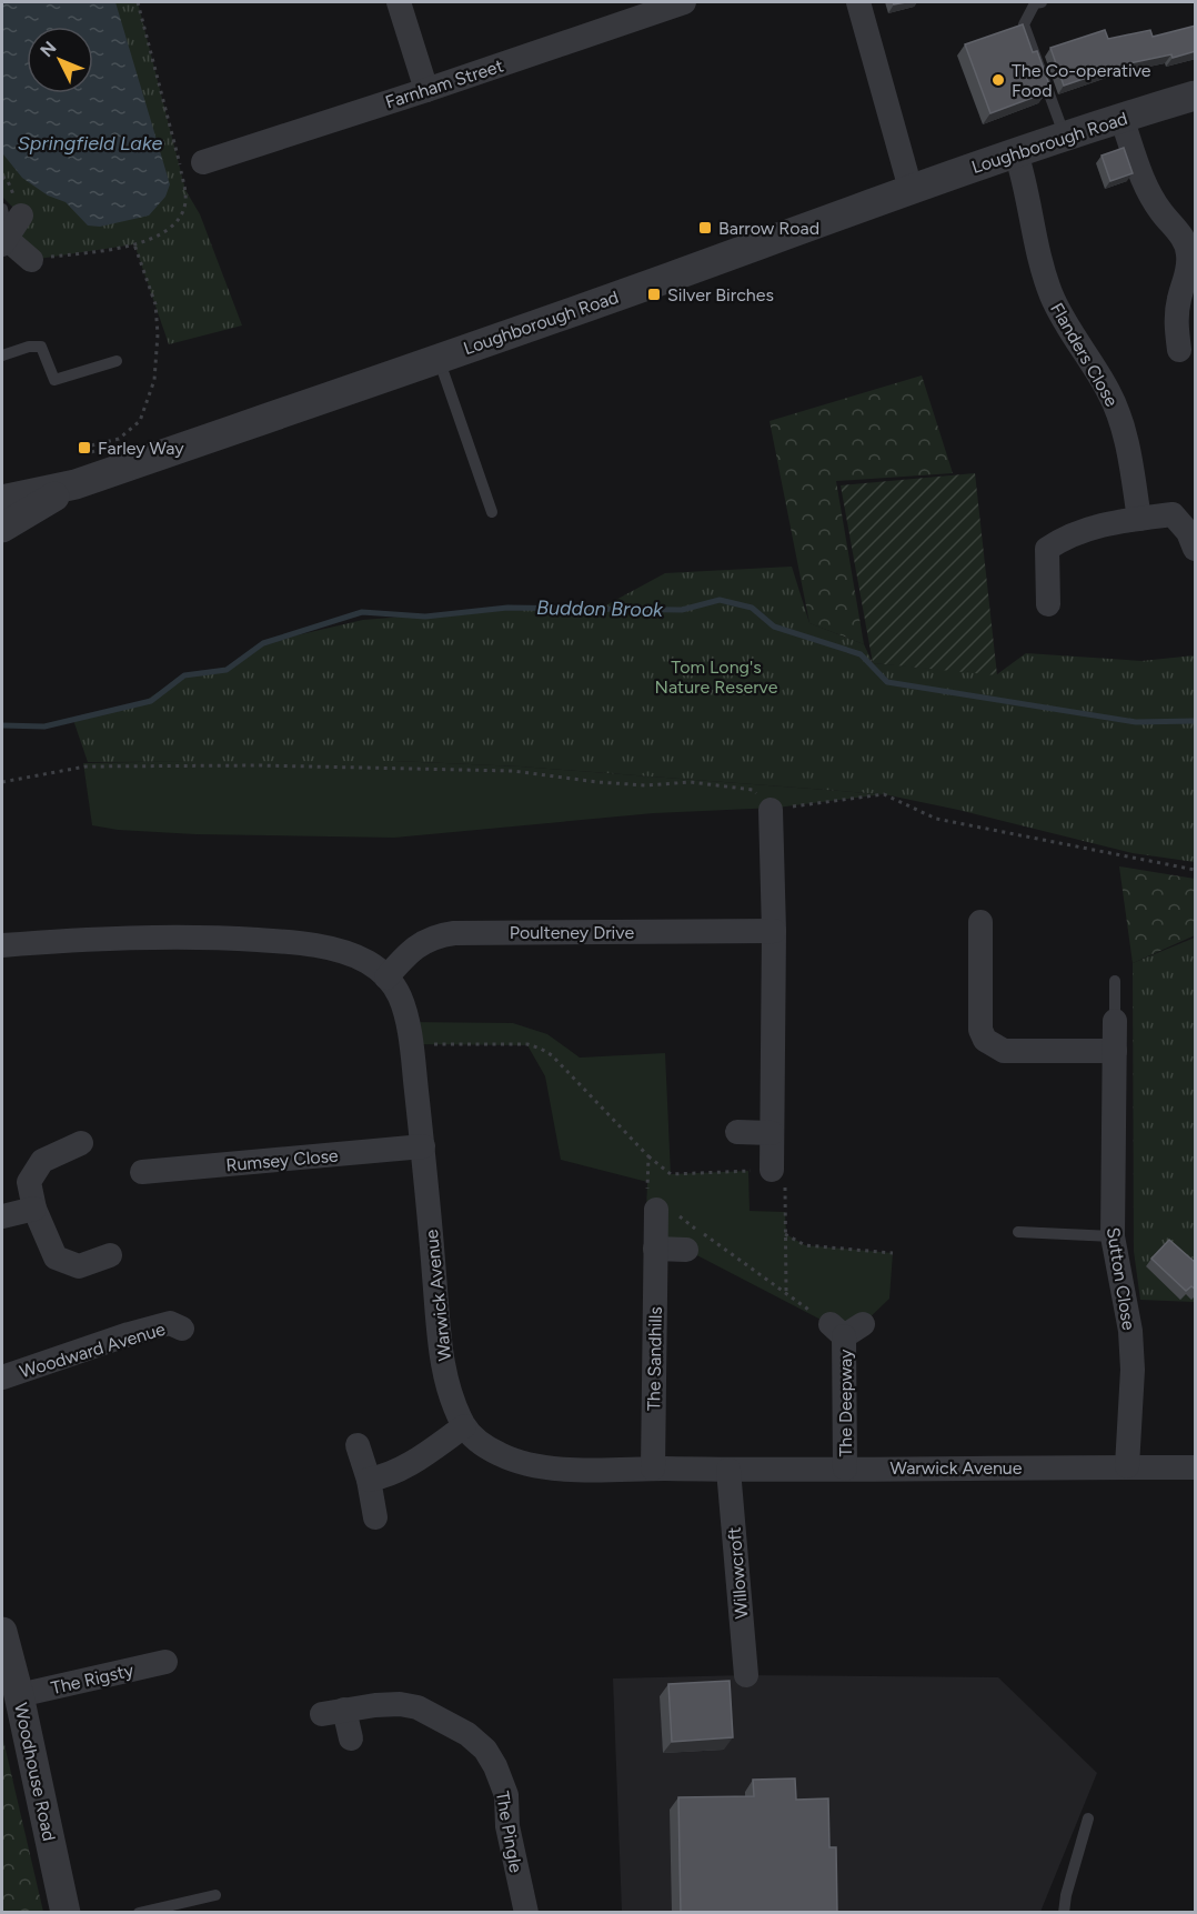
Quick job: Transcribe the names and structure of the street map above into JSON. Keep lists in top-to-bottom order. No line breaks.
{"streets":{"street":["Farnham Street","Loughborough Road","Flanders Close","Poulteney Drive","Rumsey Close","Sutton Close","Warwick Avenue","Woodward Avenue","The Sandhills","The Deepway","Willowcroft","The Rigsty","Woodhouse Road","The Pingle"]},"crossings":[["Loughborough Road","Flanders Close"],["Poulteney Drive","Warwick Avenue"],["Rumsey Close","Warwick Avenue"],["Sutton Close","Warwick Avenue"],["Warwick Avenue","The Sandhills"],["Warwick Avenue","The Deepway"],["Warwick Avenue","Willowcroft"],["The Rigsty","Woodhouse Road"]],"water":["Springfield Lake","Buddon Brook"],"parks":["Tom Long's Nature Reserve"],"places":{"other":["The Co-operative Food"],"transit":["Barrow Road","Silver Birches","Farley Way"]},"north":"top left"}
